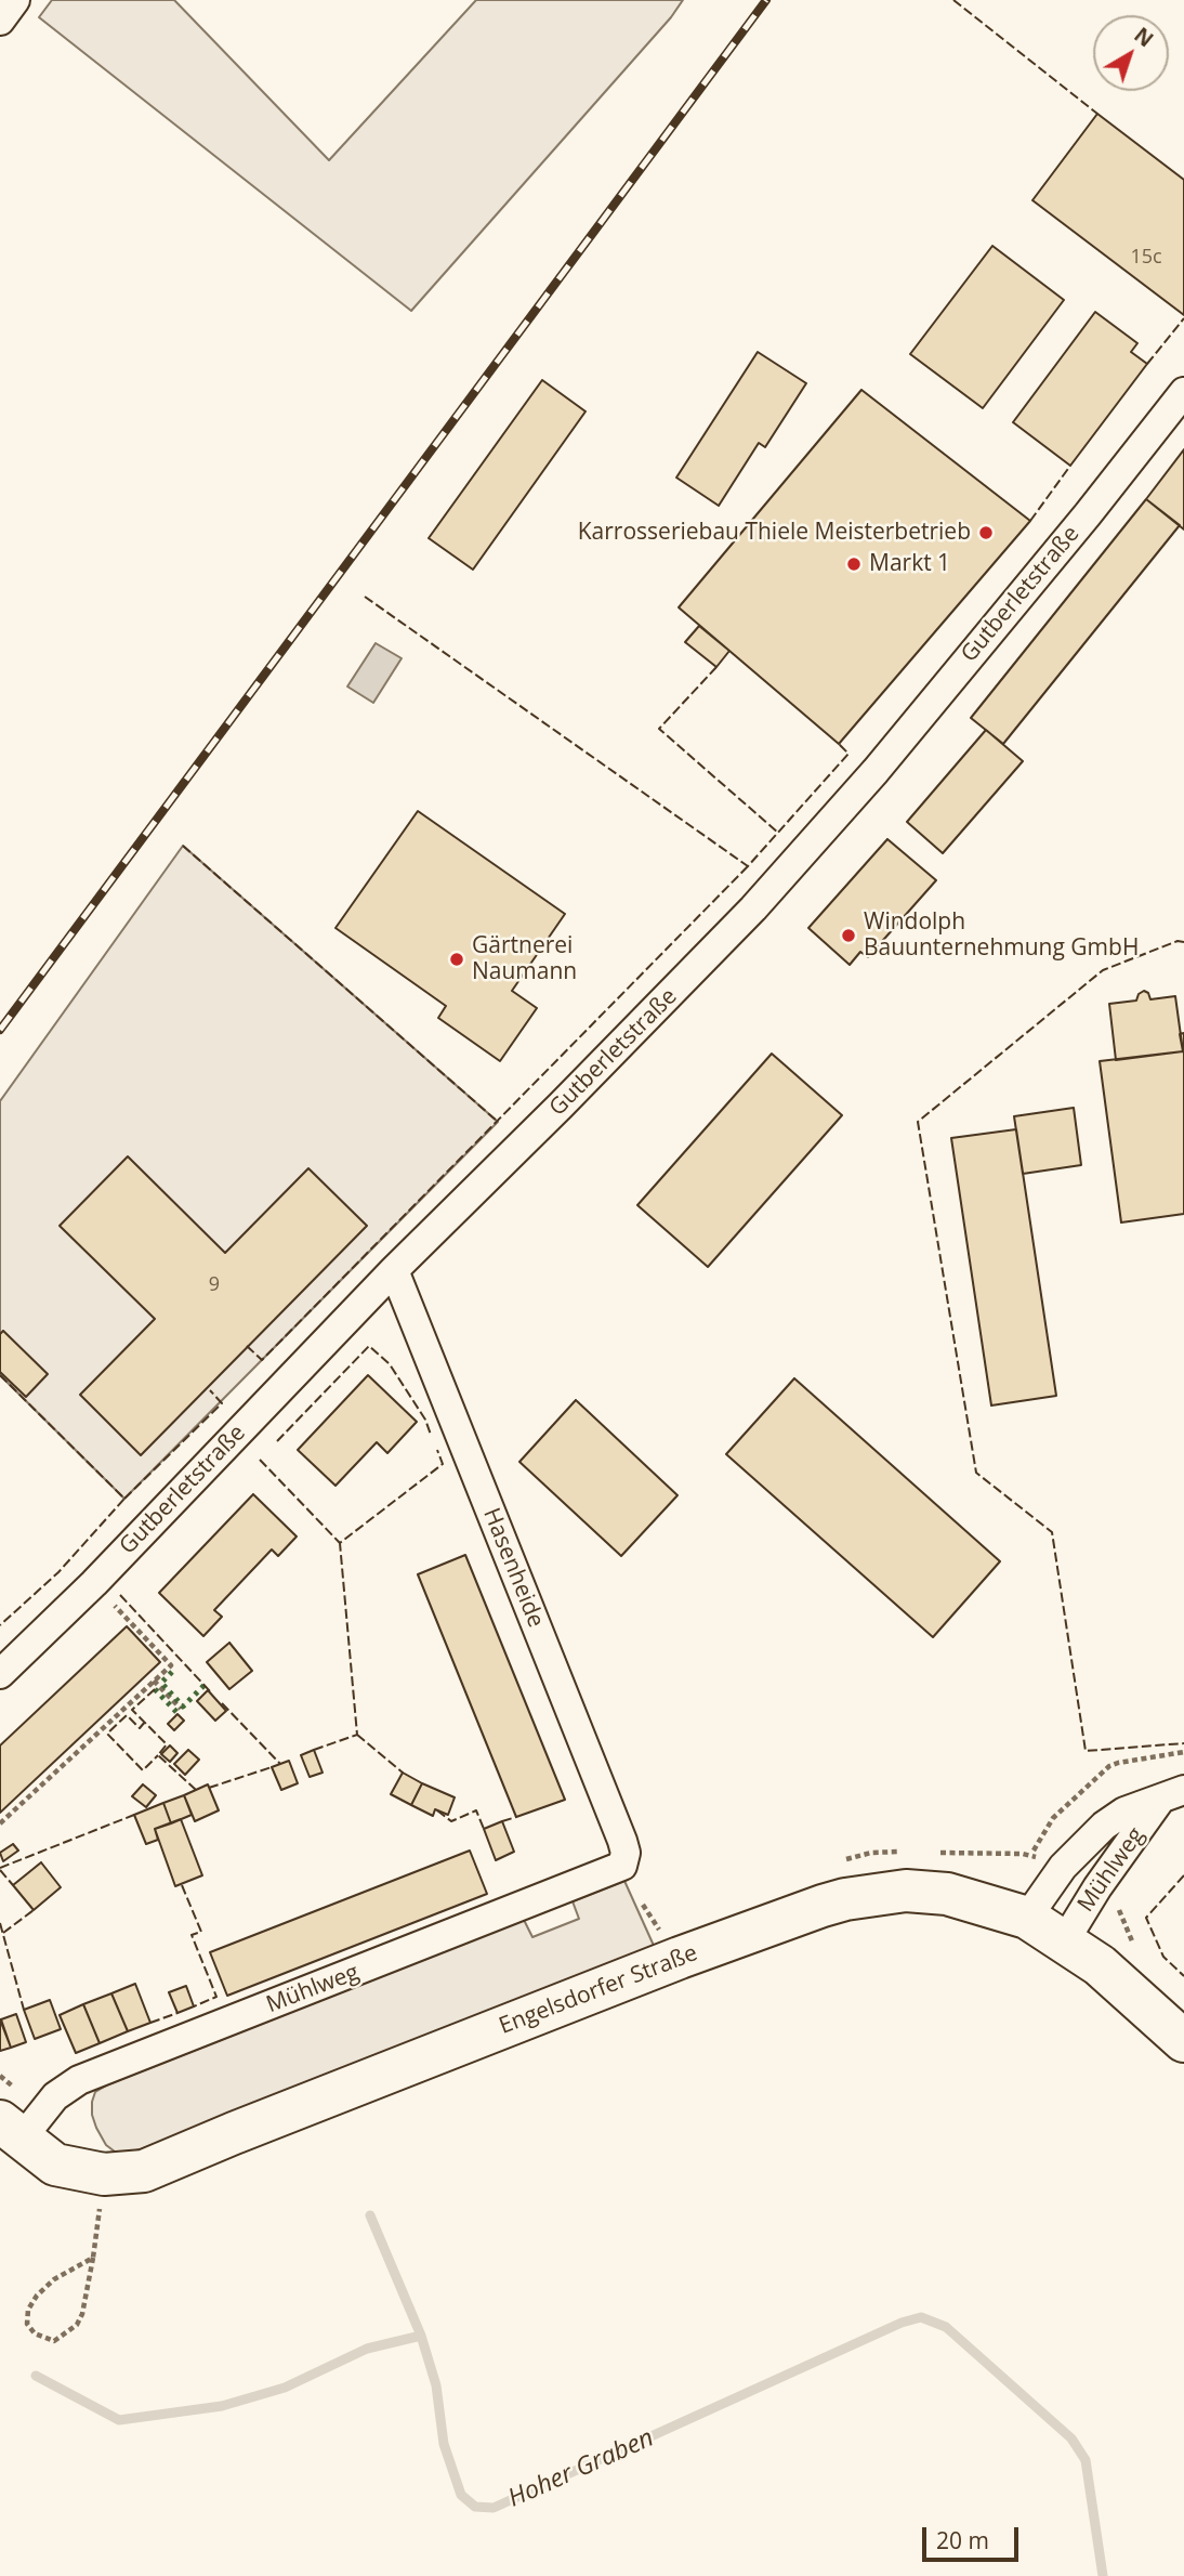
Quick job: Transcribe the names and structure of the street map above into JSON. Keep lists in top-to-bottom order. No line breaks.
{"streets":{"main road":["Engelsdorfer Straße"],"street":["Gutberletstraße","Hasenheide","Mühlweg"]},"crossings":[["Gutberletstraße","Hasenheide"],["Hasenheide","Mühlweg"],["Mühlweg","Engelsdorfer Straße"]],"water":["Hoher Graben"],"places":["Karrosseriebau Thiele Meisterbetrieb","Markt 1","Windolph Bauunternehmung GmbH","Gärtnerei Naumann"],"house_numbers":["15c","9"],"scale_bar":"20 m","north":"top right"}
